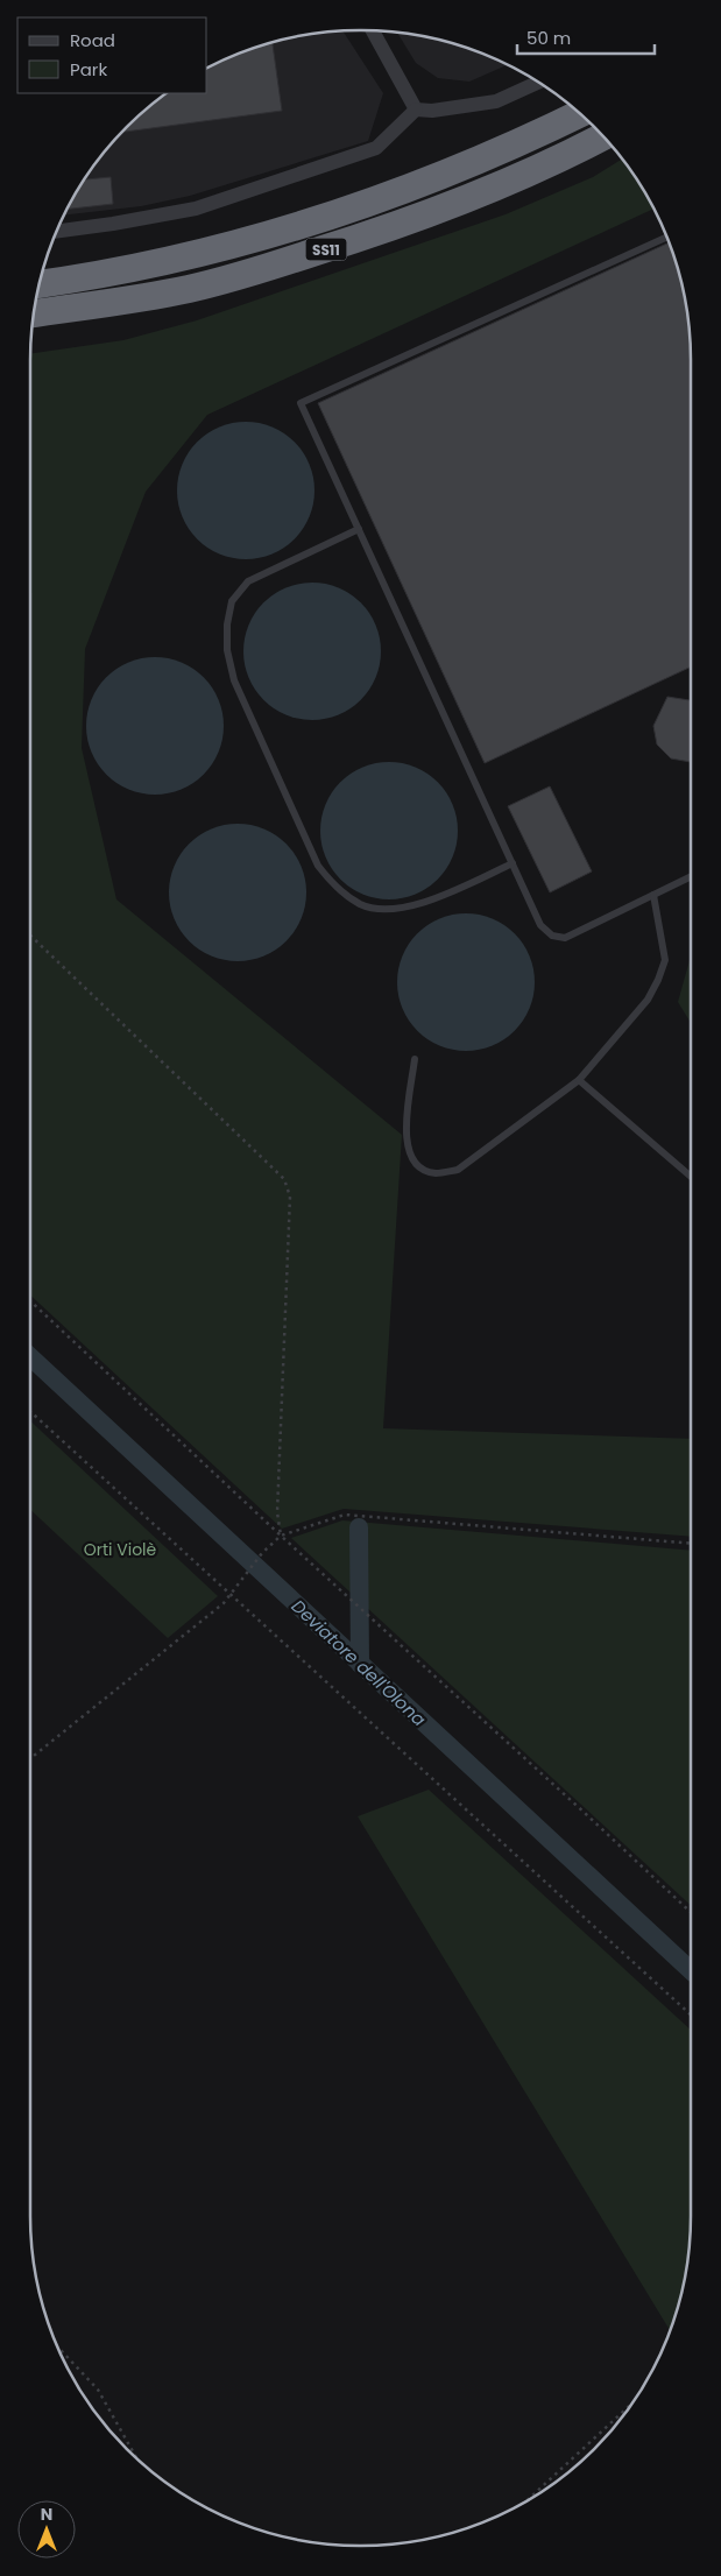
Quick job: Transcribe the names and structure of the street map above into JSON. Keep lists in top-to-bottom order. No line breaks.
{"streets":{"highway":["SS11"]},"water":["Deviatore dell'Olona"],"parks":["Orti Violè"],"legend":["Road","Park"],"scale_bar":"50 m","north":"top"}
